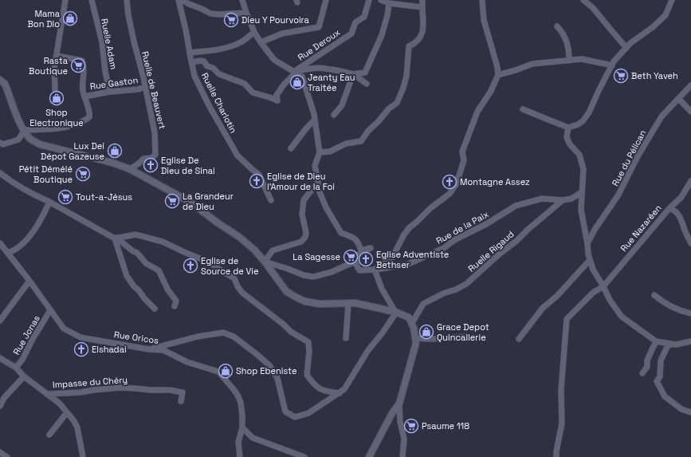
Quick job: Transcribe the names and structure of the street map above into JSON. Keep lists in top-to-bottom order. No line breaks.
{"streets":{"street":["Ruelle Adam","Rue Deroux","Rue Gaston","Ruelle de Beauvert","Ruelle Charlotin","Rue du Pélican","Rue de la Paix","Rue Nazaréen","Ruelle Rigaud","Rue Jonas","Rue Oricos","Impasse du Chéry"]},"crossings":[["Ruelle Adam","Rue Gaston"],["Rue Deroux","Ruelle Charlotin"],["Rue Gaston","Ruelle de Beauvert"],["Rue de la Paix","Ruelle Rigaud"],["Rue Jonas","Rue Oricos"]],"places":{"shop":["Mama Bon Dlo","Jeanty Eau Traitée","Shop Electronique","Lux Dei Dépot Gazeuse","Grace Depot Quincallerie","Shop Ebeniste"],"supermarket":["Dieu Y Pourvoira","Rasta Boutique","Beth Yaveh","Pétit Démélé Boutique","Tout-a-Jésus","La Grandeur de Dieu","La Sagesse","Psaume 118"],"church":["Eglise De Dieu de Sinai","Eglise de Dieu l'Amour de la Foi","Montagne Assez","Eglise Adventiste Bethser","Eglise de Source de Vie","Elshadai"]}}
